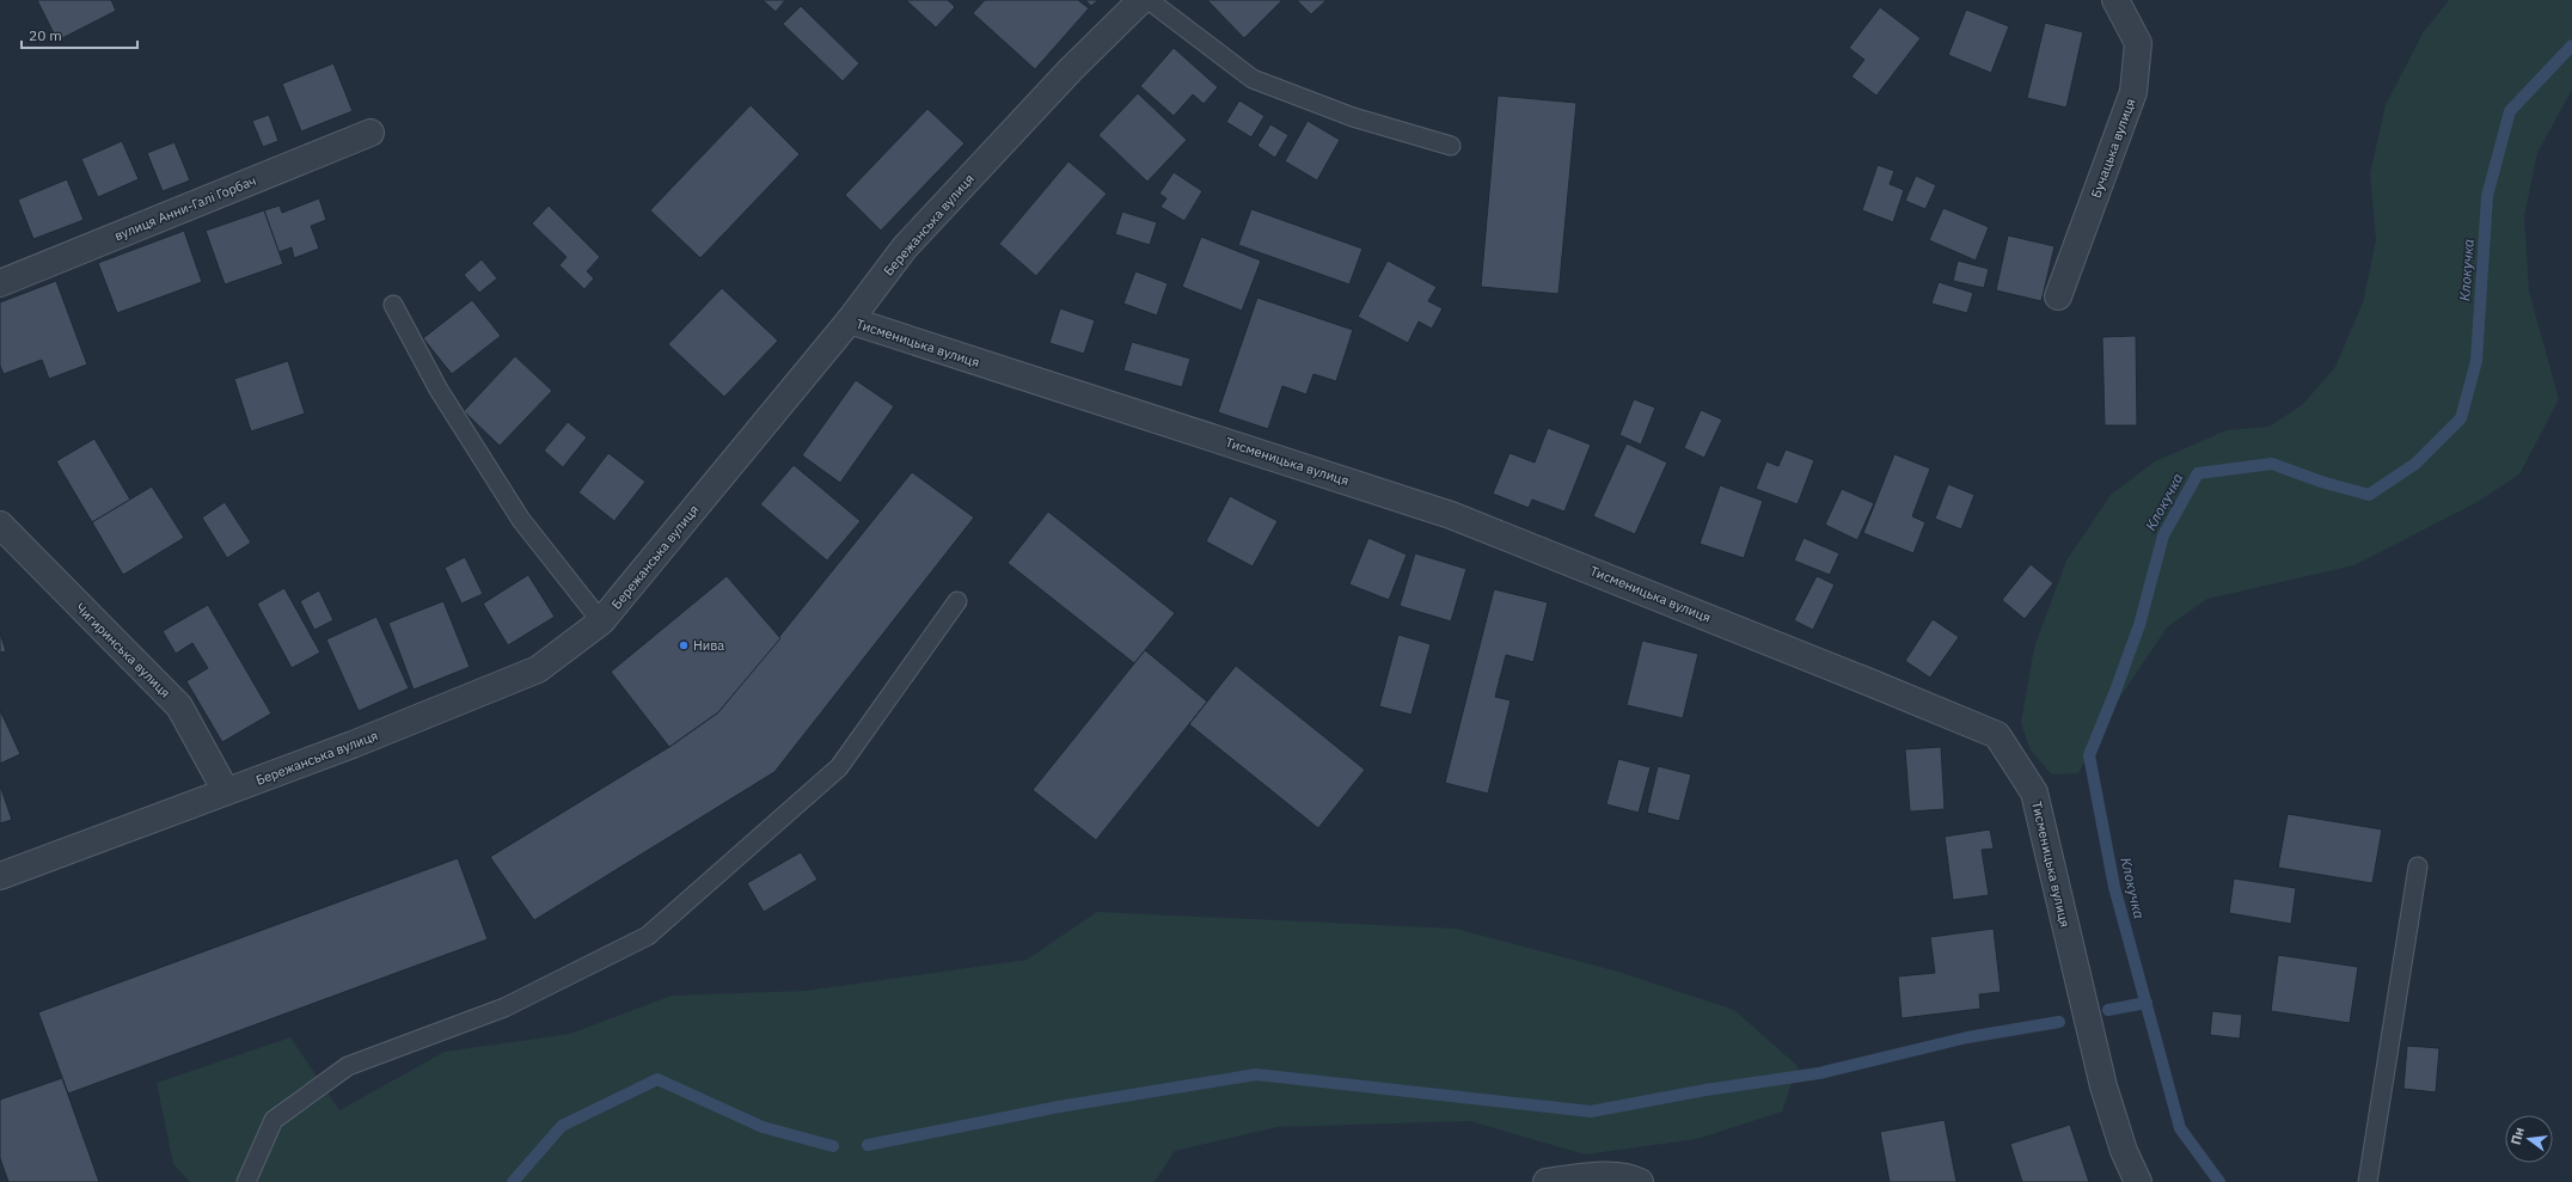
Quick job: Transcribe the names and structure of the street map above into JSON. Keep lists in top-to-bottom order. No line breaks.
{"streets":{"street":["Бучацька вулиця","вулиця Анни-Галі Горбач","Бережанська вулиця","Тисменицька вулиця","Чигиринська вулиця"]},"crossings":[["Бережанська вулиця","Тисменицька вулиця"],["Бережанська вулиця","Чигиринська вулиця"]],"water":["Клокучка"],"places":["Нива"],"scale_bar":"20 m","north":"left"}
